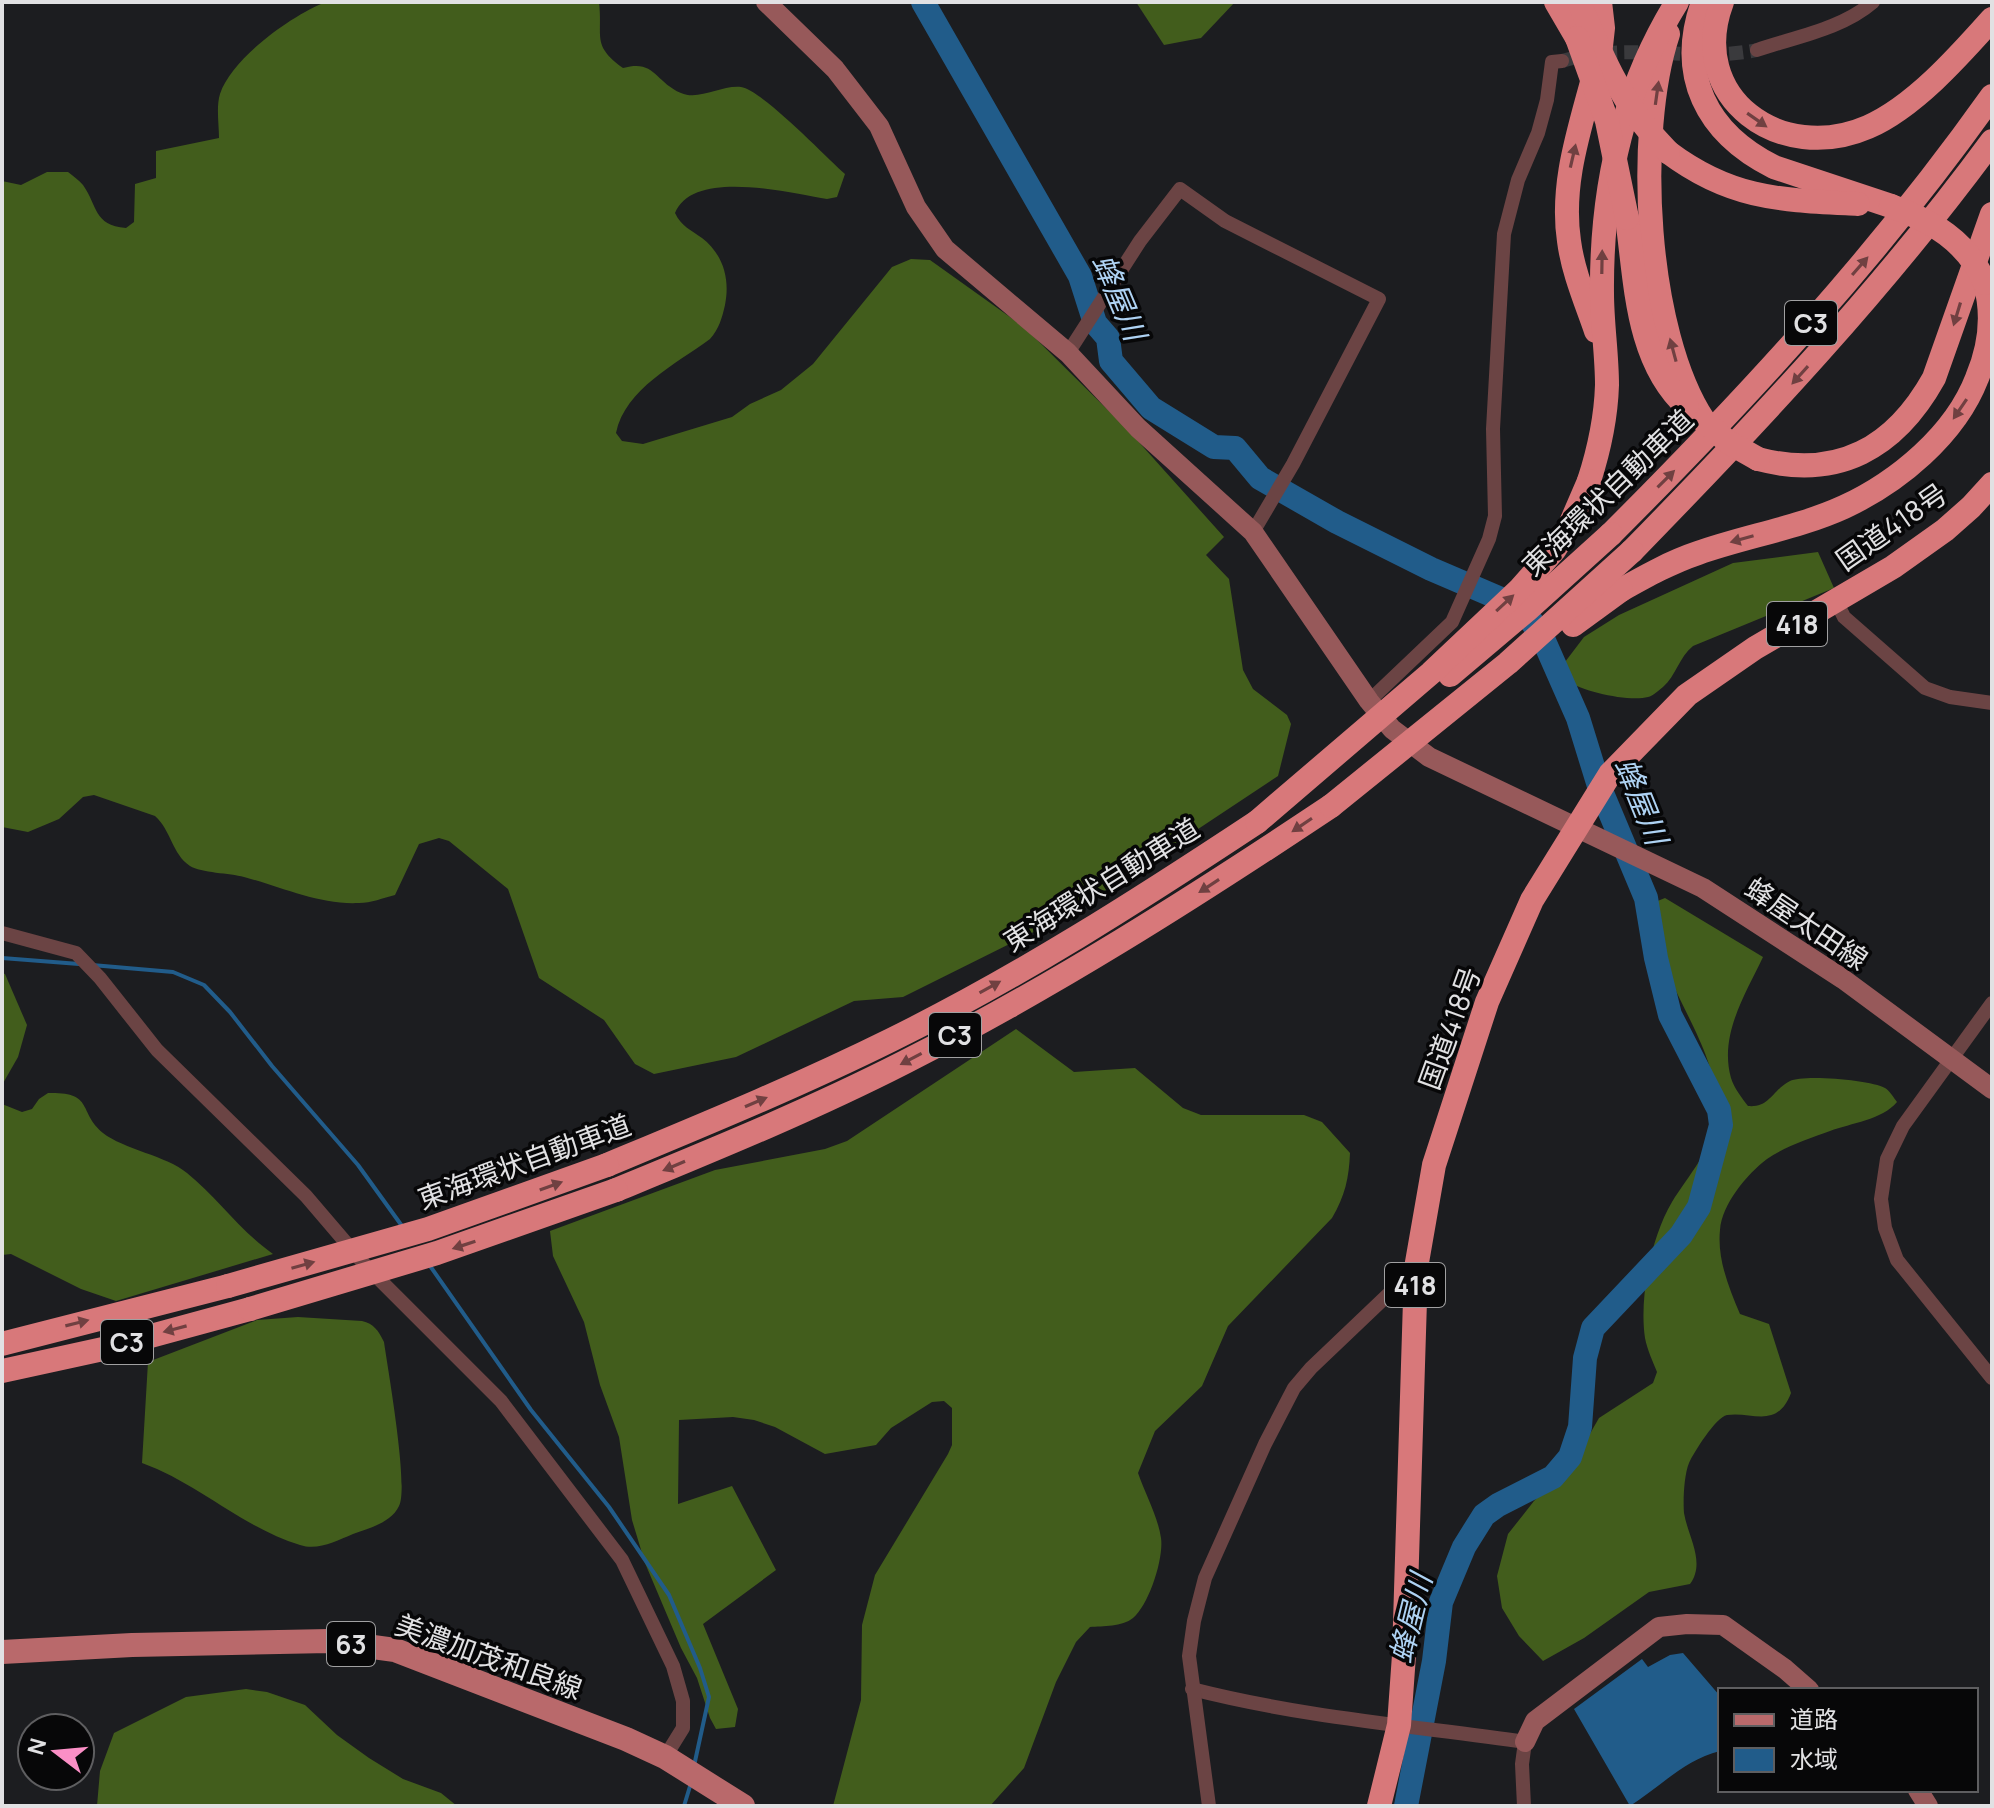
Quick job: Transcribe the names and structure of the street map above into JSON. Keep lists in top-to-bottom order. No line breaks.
{"streets":{"highway":["C3","東海環状自動車道","国道418号","418"],"main road":["63","美濃加茂和良線"],"street":["蜂屋太田線"]},"crossings":[["国道418号","蜂屋太田線"]],"water":["蜂屋川"],"legend":["道路","水域"],"north":"left"}
